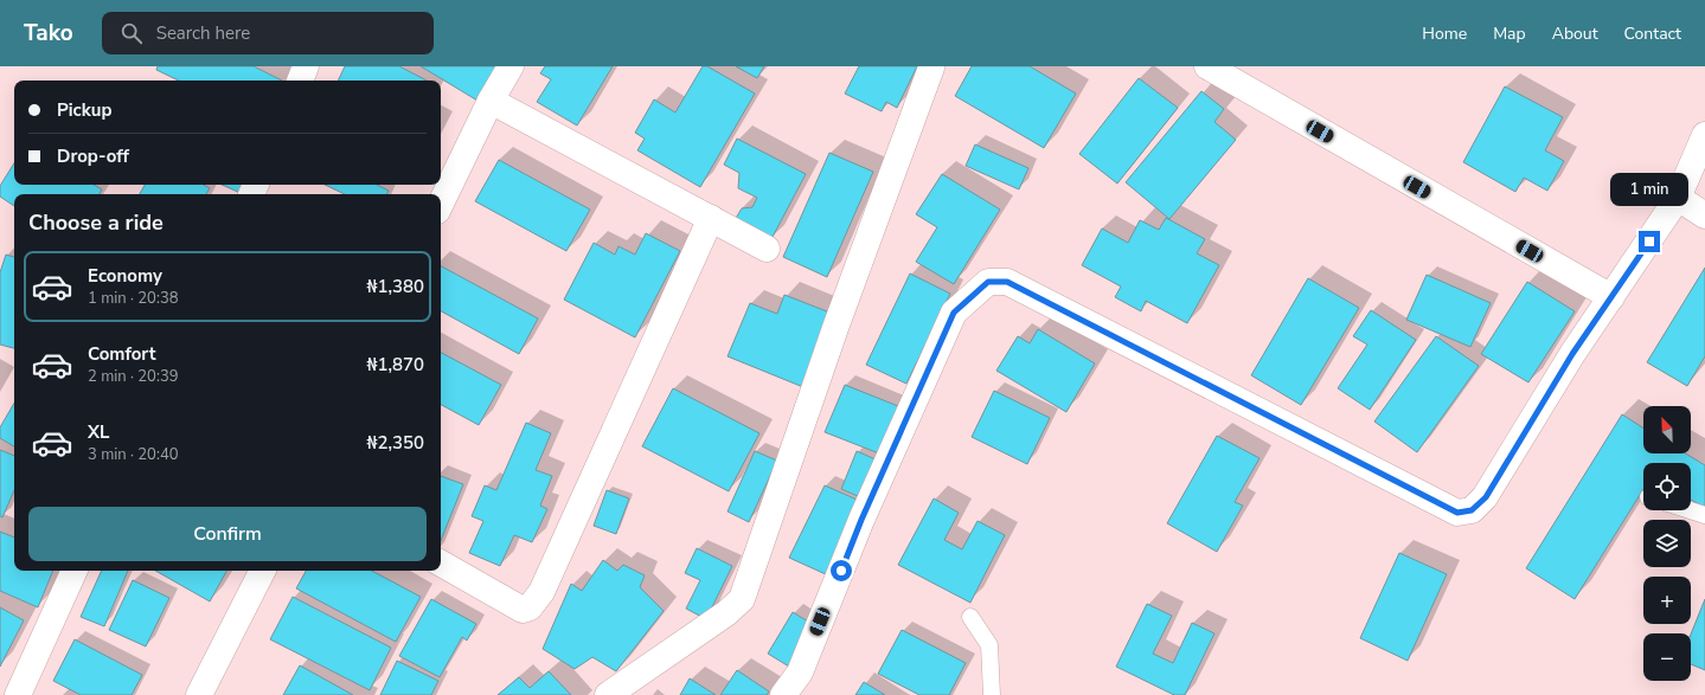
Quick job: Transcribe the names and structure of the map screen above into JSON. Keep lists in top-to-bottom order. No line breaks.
{"north":"top left","page":{"header":"Tako","search":"Search here","nav":["Home","Map","About","Contact"],"banner":["Pickup","Drop-off"],"bubble":"1 min","heading":"Choose a ride","list":[{"name":"Economy","note":"1 min · 20:38","value":"₦1,380"},{"name":"Comfort","note":"2 min · 20:39","value":"₦1,870"},{"name":"XL","note":"3 min · 20:40","value":"₦2,350"}],"map_buttons":["+","−"],"buttons":"Confirm"}}
